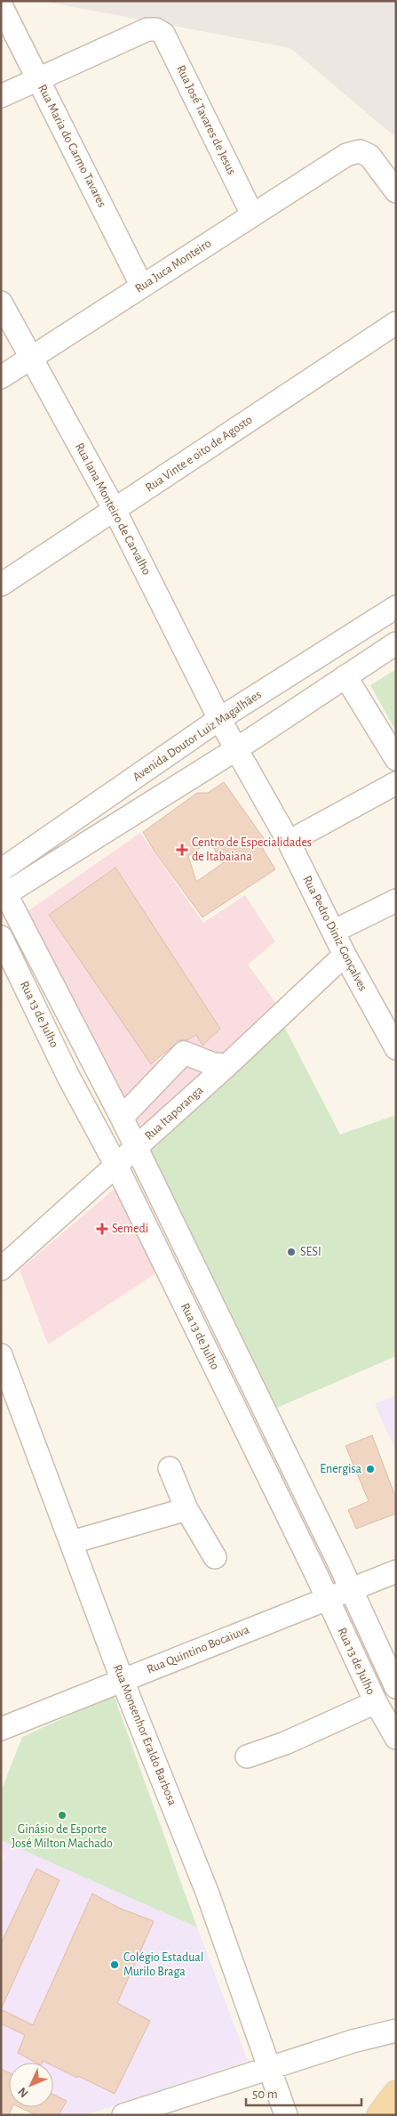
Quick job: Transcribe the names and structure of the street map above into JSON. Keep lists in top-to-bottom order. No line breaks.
{"streets":{"street":["Rua José Tavares de Jesus","Rua Maria do Carmo Tavares","Rua Juca Monteiro","Rua Vinte e oito de Agosto","Rua Iana Monteiro de Carvalho","Avenida Doutor Luiz Magalhães","Rua Pedro Diniz Gonçalves","Rua 13 de Julho","Rua Itaporanga","Rua Quintino Bocaiuva","Rua Monsenhor Eraldo Barbosa"]},"crossings":[["Rua José Tavares de Jesus","Rua Maria do Carmo Tavares"],["Rua José Tavares de Jesus","Rua Juca Monteiro"],["Rua Maria do Carmo Tavares","Rua Juca Monteiro"],["Rua Juca Monteiro","Rua Iana Monteiro de Carvalho"],["Rua Vinte e oito de Agosto","Rua Iana Monteiro de Carvalho"],["Rua Iana Monteiro de Carvalho","Avenida Doutor Luiz Magalhães"],["Rua Iana Monteiro de Carvalho","Rua Pedro Diniz Gonçalves"],["Rua Pedro Diniz Gonçalves","Rua Itaporanga"],["Rua 13 de Julho","Rua Itaporanga"],["Rua 13 de Julho","Rua Quintino Bocaiuva"],["Rua Quintino Bocaiuva","Rua Monsenhor Eraldo Barbosa"]],"places":{"health":["Centro de Especialidades de Itabaiana","Semedi"],"other":["SESI","Energisa","Ginásio de Esporte José Milton Machado","Colégio Estadual Murilo Braga"]},"scale_bar":"50 m","north":"bottom left"}
